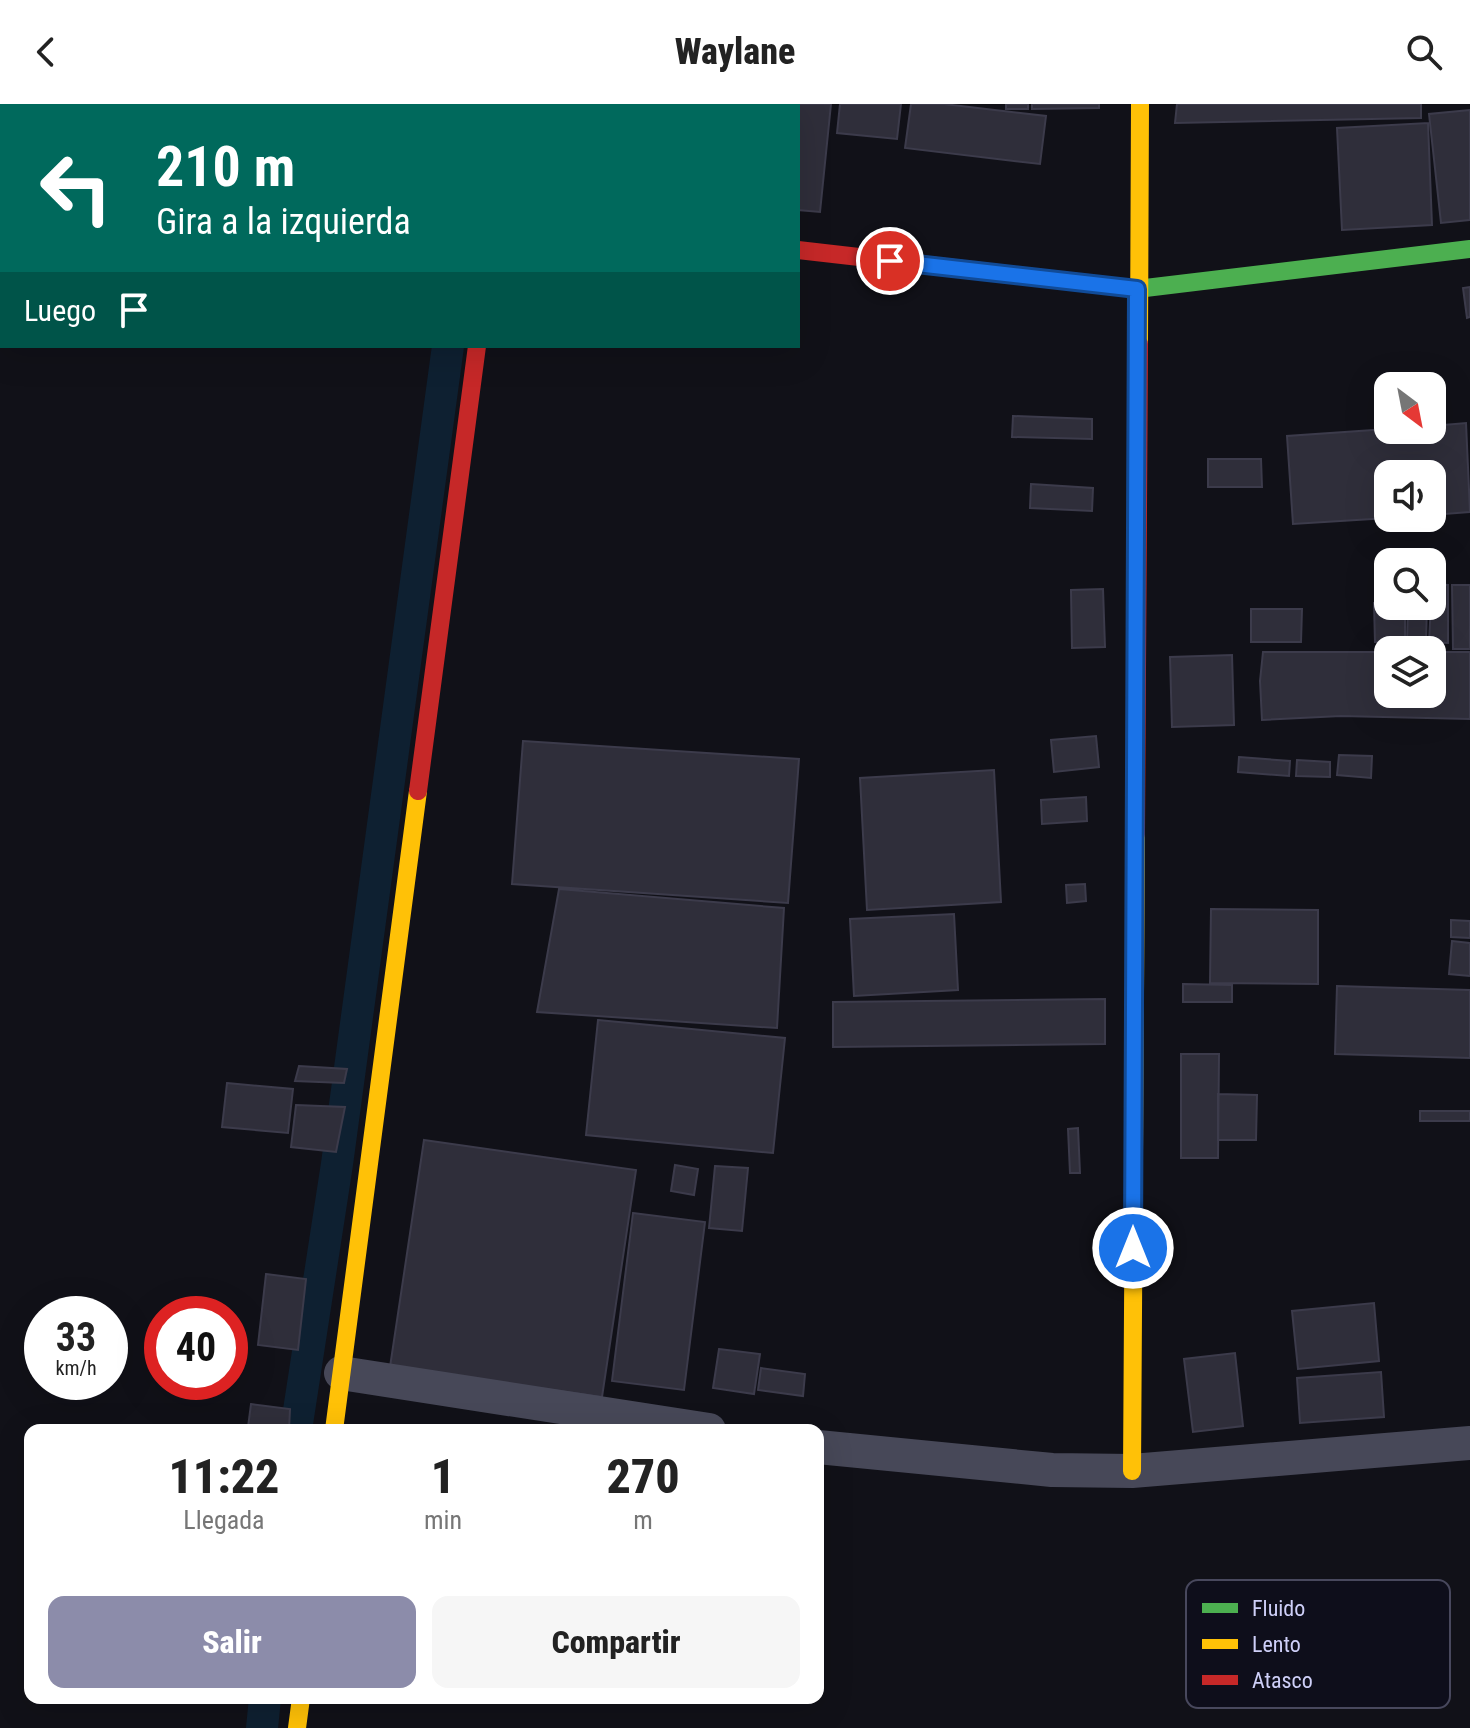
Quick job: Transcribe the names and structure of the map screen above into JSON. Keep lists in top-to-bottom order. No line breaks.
{"legend":["Fluido","Lento","Atasco"],"north":"bottom right","page":{"header":"Waylane","turn":["210 m","Gira a la izquierda"],"then":"Luego","speed":"33 km/h","limit":"40","eta":["11:22","Llegada","1","min","270","m"],"buttons":["Salir","Compartir"]}}
